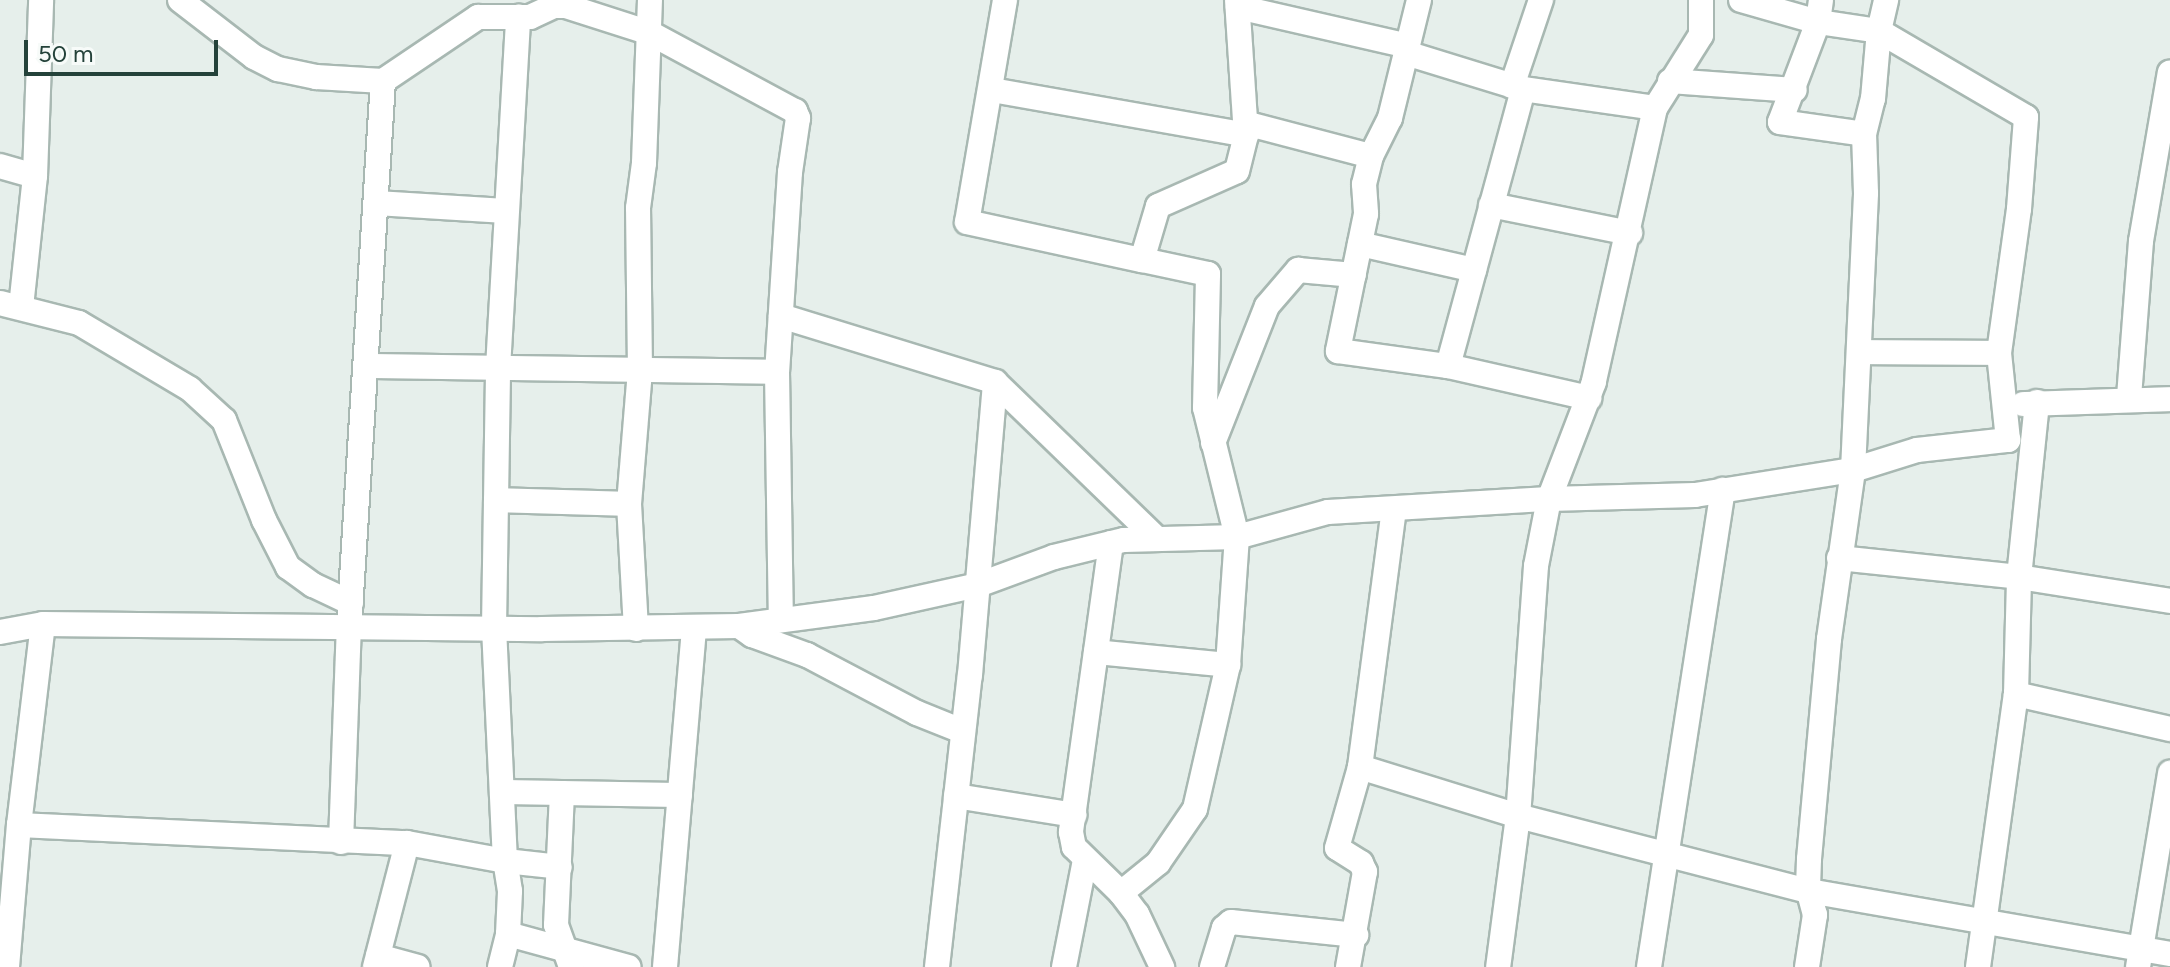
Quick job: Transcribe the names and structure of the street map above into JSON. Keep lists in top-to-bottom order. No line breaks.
{"scale_bar":"50 m"}
